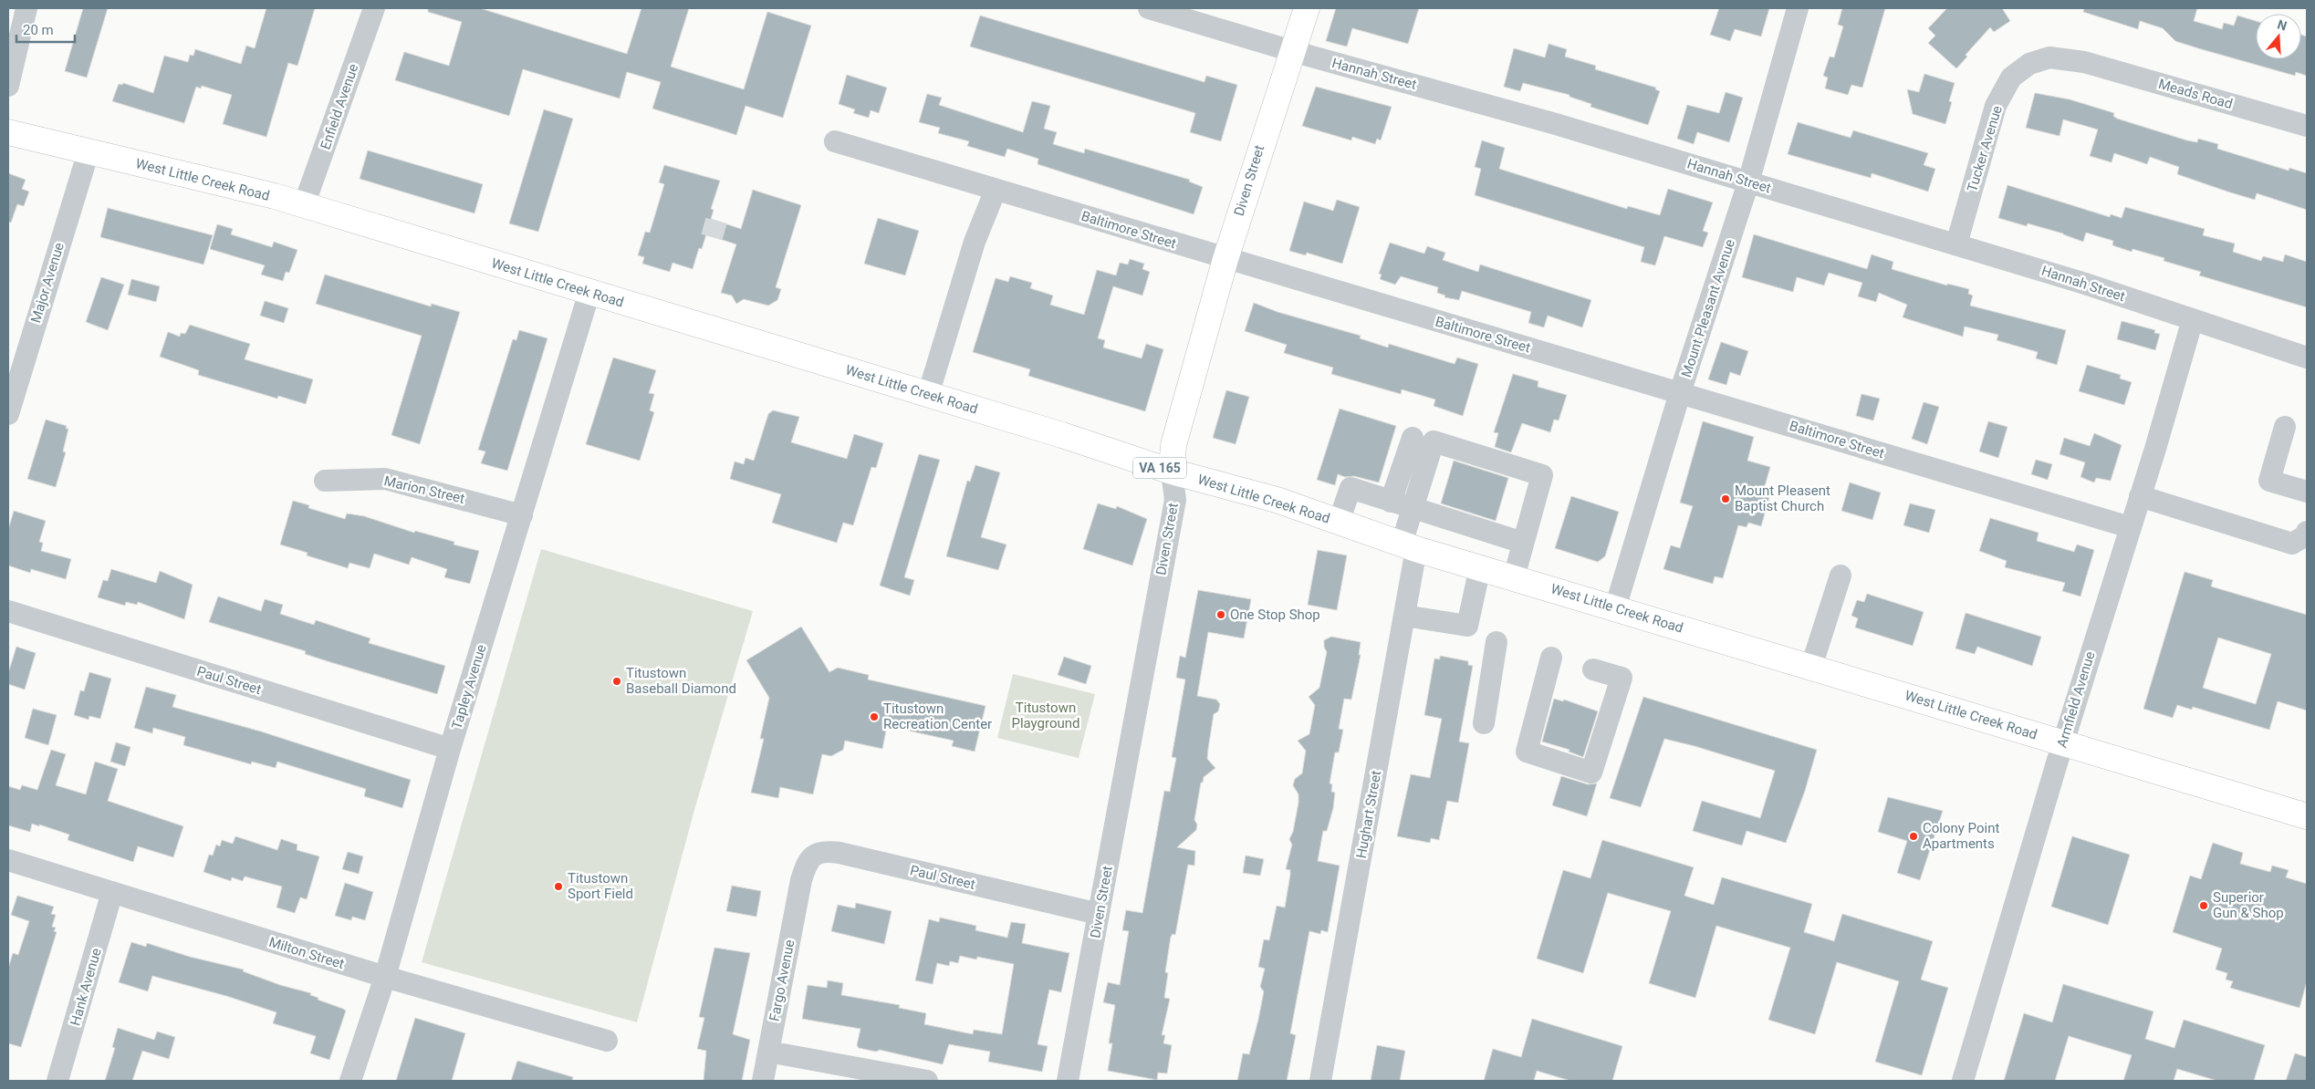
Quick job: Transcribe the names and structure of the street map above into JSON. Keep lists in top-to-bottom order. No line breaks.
{"streets":{"main road":["West Little Creek Road","Diven Street","VA 165"],"street":["Hannah Street","Meads Road","Enfield Avenue","Tucker Avenue","Baltimore Street","Major Avenue","Mount Pleasant Avenue","Marion Street","Paul Street","Tapley Avenue","Armfield Avenue","Hughart Street","Milton Street","Fargo Avenue","Hank Avenue"]},"crossings":[["Hannah Street","Tucker Avenue"],["Hannah Street","Diven Street"],["Hannah Street","Mount Pleasant Avenue"],["Hannah Street","Armfield Avenue"],["Meads Road","Tucker Avenue"],["Enfield Avenue","West Little Creek Road"],["West Little Creek Road","Diven Street"],["West Little Creek Road","Major Avenue"],["West Little Creek Road","Mount Pleasant Avenue"],["West Little Creek Road","Tapley Avenue"],["West Little Creek Road","Armfield Avenue"],["West Little Creek Road","Hughart Street"],["Diven Street","Baltimore Street"],["Diven Street","Paul Street"],["Baltimore Street","Mount Pleasant Avenue"],["Baltimore Street","Armfield Avenue"],["Marion Street","Tapley Avenue"],["Paul Street","Tapley Avenue"],["Paul Street","Fargo Avenue"],["Tapley Avenue","Milton Street"],["Milton Street","Hank Avenue"]],"parks":["Titustown Playground"],"places":["Mount Pleasent Baptist Church","One Stop Shop","Titustown Baseball Diamond","Titustown Recreation Center","Colony Point Apartments","Titustown Sport Field","Superior Gun & Shop"],"scale_bar":"20 m","north":"top"}
